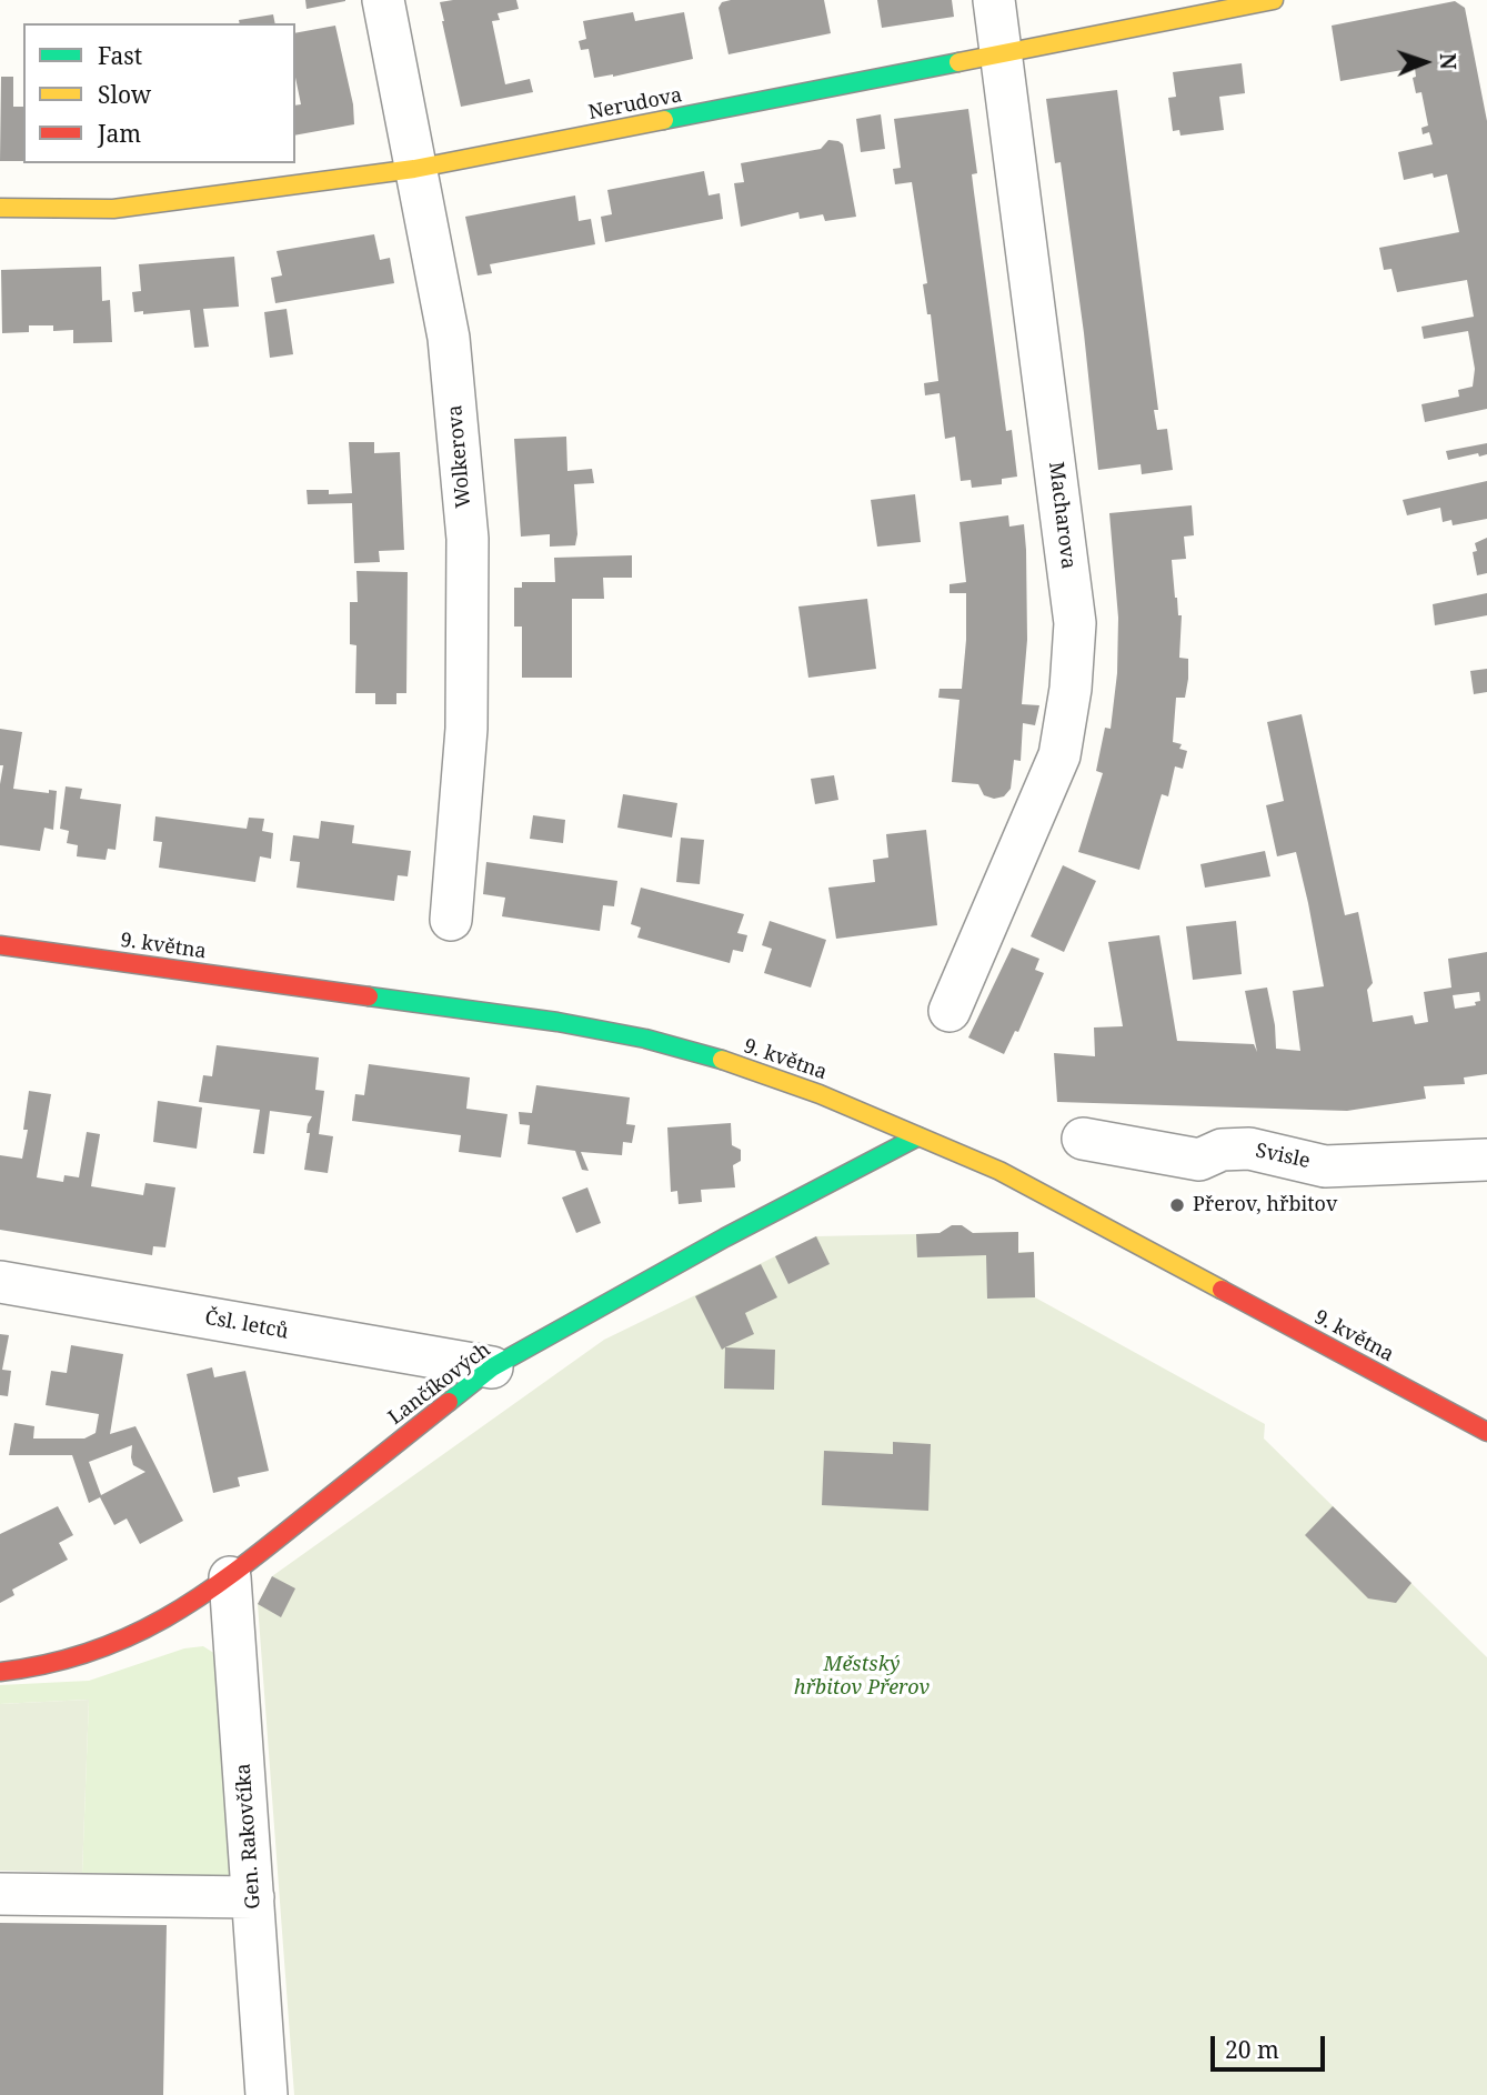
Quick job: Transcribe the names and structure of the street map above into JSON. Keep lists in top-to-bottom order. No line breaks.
{"streets":{"street":["Nerudova","Wolkerova","Macharova","9. května","Svisle","Čsl. letců","Lančíkových","Gen. Rakovčíka"]},"crossings":[["Nerudova","Wolkerova"],["Nerudova","Macharova"],["9. května","Lančíkových"],["Čsl. letců","Lančíkových"],["Lančíkových","Gen. Rakovčíka"]],"parks":["Městský hřbitov Přerov"],"places":["Přerov, hřbitov"],"legend":["Fast","Slow","Jam"],"scale_bar":"20 m","north":"right"}
